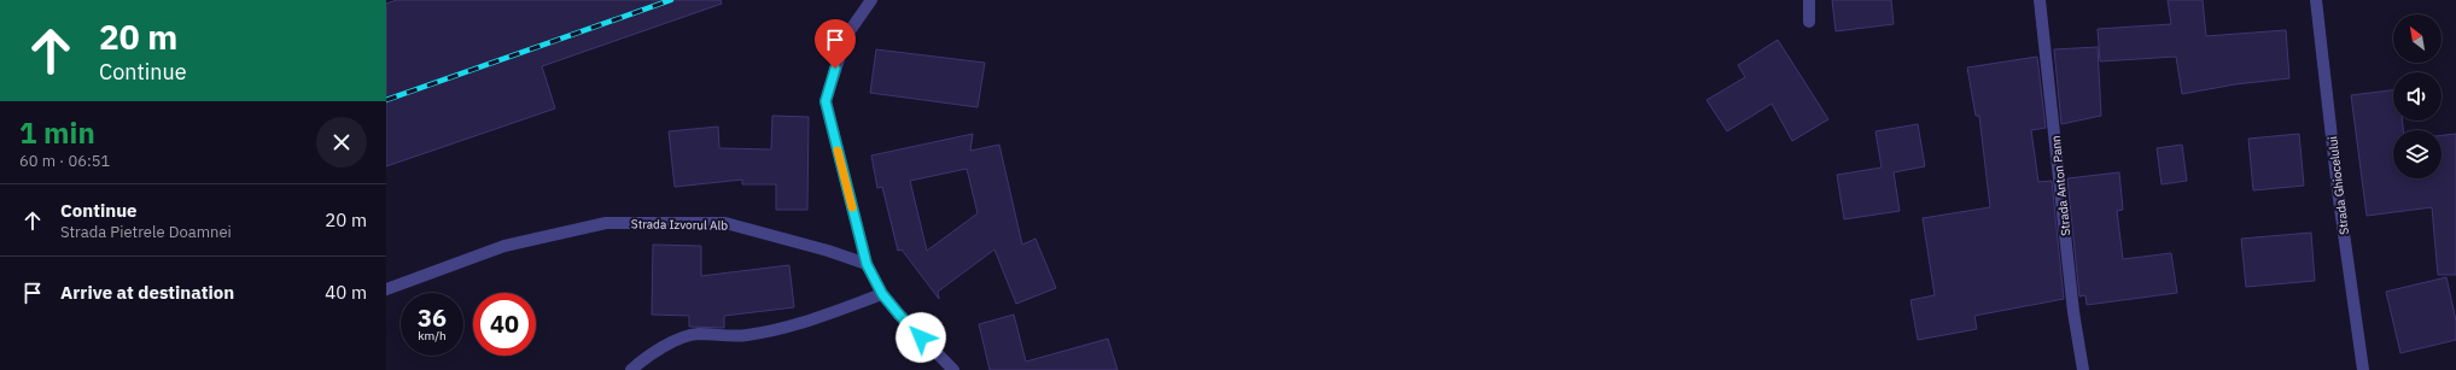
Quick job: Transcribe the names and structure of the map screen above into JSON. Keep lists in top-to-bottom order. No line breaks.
{"streets":{"street":["Strada Anton Pann","Strada Ghiocelului","Strada Izvorul Alb"]},"north":"top left","page":{"turn":["20 m","Continue"],"heading":["1 min","60 m · 06:51"],"list":[{"name":"Continue","note":"Strada Pietrele Doamnei","value":"20 m"},{"name":"Arrive at destination","value":"40 m"}],"speed":"36 km/h","limit":"40"}}
